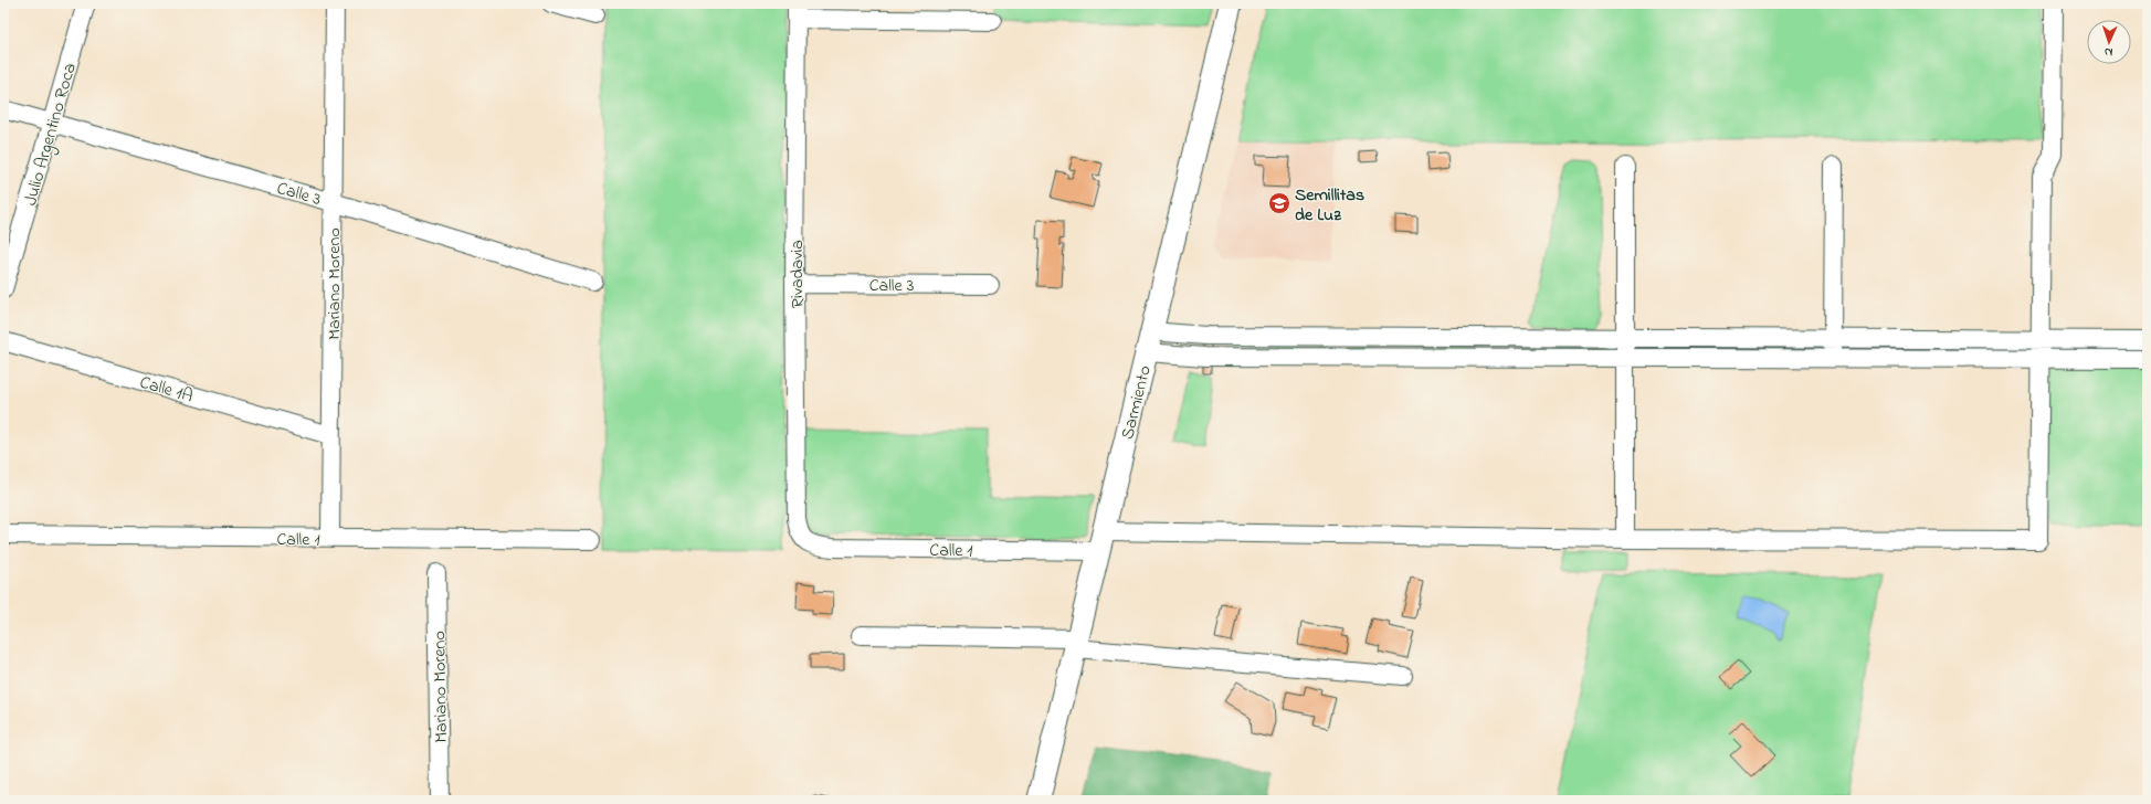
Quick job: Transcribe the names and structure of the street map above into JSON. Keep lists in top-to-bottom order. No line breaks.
{"streets":{"street":["Julio Argentino Roca","Calle 3","Rivadavia","Mariano Moreno","Calle 1A","Sarmiento","Calle 1"]},"crossings":[["Julio Argentino Roca","Calle 3"],["Calle 3","Rivadavia"],["Calle 3","Mariano Moreno"],["Rivadavia","Calle 1"],["Mariano Moreno","Calle 1A"],["Mariano Moreno","Calle 1"],["Sarmiento","Calle 1"]],"places":{"school or university":["Semillitas de Luz"]},"north":"bottom"}
